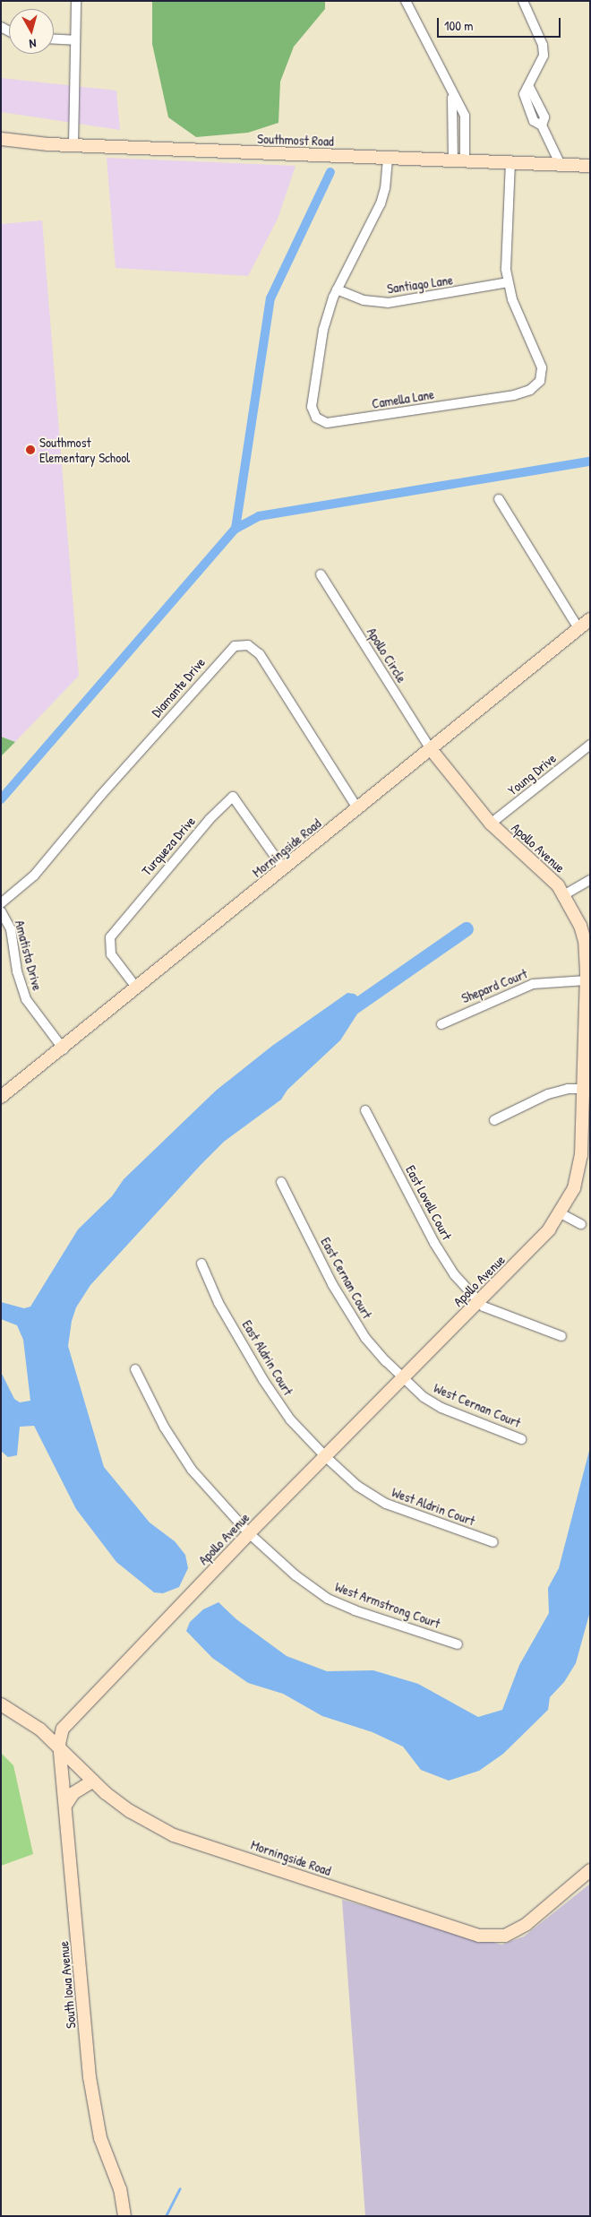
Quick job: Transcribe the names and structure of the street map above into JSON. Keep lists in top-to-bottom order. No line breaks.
{"streets":{"street":["Southmost Road","Santiago Lane","Camella Lane","Apollo Circle","Diamante Drive","Young Drive","Turqueza Drive","Morningside Road","Apollo Avenue","Amatista Drive","Shepard Court","East Lovell Court","East Cernan Court","East Aldrin Court","West Cernan Court","West Aldrin Court","West Armstrong Court","South Iowa Avenue"]},"crossings":[["Southmost Road","Camella Lane"],["Santiago Lane","Camella Lane"],["Apollo Circle","Morningside Road"],["Apollo Circle","Apollo Avenue"],["Diamante Drive","Morningside Road"],["Young Drive","Apollo Avenue"],["Turqueza Drive","Morningside Road"],["Morningside Road","Apollo Avenue"],["Morningside Road","Amatista Drive"],["Morningside Road","South Iowa Avenue"],["Apollo Avenue","Shepard Court"],["Apollo Avenue","East Lovell Court"],["Apollo Avenue","East Cernan Court"],["Apollo Avenue","East Aldrin Court"],["Apollo Avenue","West Cernan Court"],["Apollo Avenue","West Aldrin Court"],["Apollo Avenue","West Armstrong Court"],["Apollo Avenue","South Iowa Avenue"],["East Cernan Court","West Cernan Court"],["East Aldrin Court","West Aldrin Court"]],"places":["Southmost Elementary School"],"scale_bar":"100 m","north":"bottom"}
